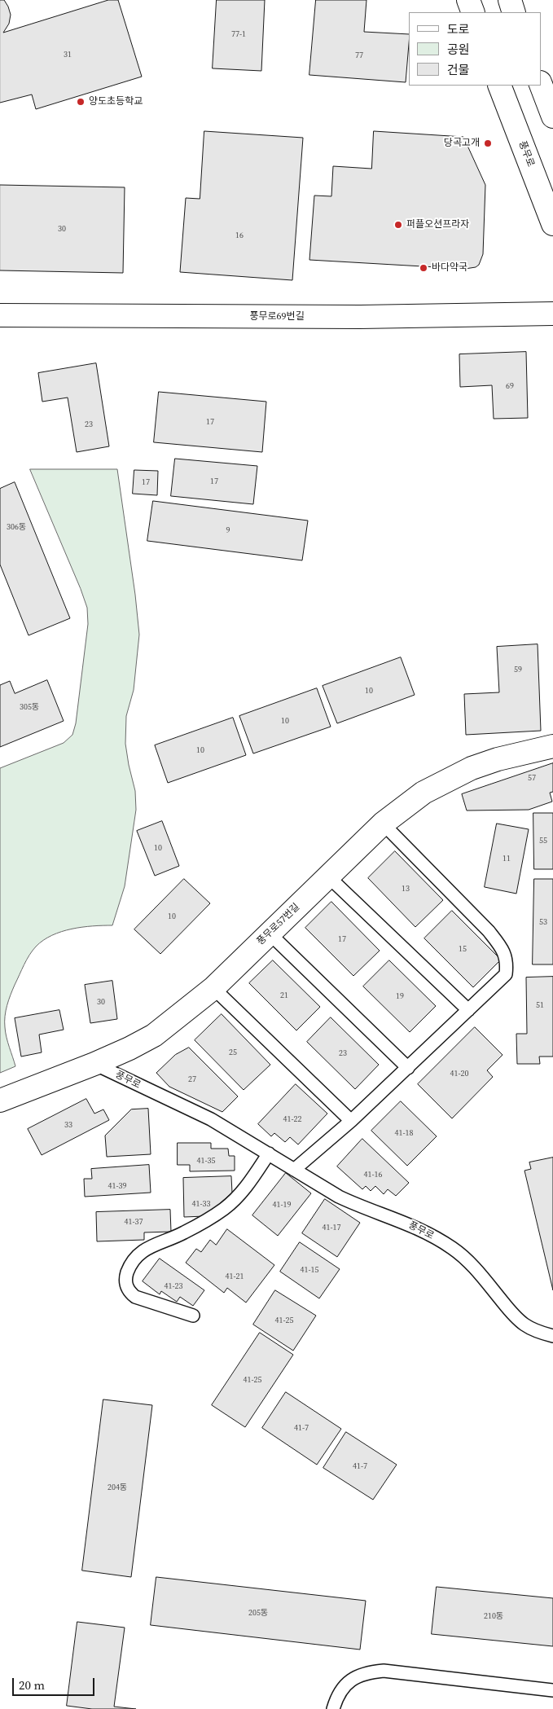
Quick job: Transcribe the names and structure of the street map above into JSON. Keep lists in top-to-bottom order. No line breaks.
{"streets":{"street":["풍무로","풍무로69번길","풍무로57번길"]},"crossings":[["풍무로","풍무로57번길"]],"places":["양도초등학교","당곡고개","퍼플오션프라자","바다약국"],"house_numbers":["77-1","31","77","30","16","69","17","23","17","17","306동","9","59","10","305동","10","10","57","55","10","11","13","10","53","17","15","21","19","30","51","25","23","41-20","27","41-22","33","41-18","41-35","41-16","41-39","41-33","41-19","41-37","41-17","41-15","41-21","41-23","41-25","41-25","41-7","41-7","204동","205동","210동"],"legend":["도로","공원","건물"],"scale_bar":"20 m"}
